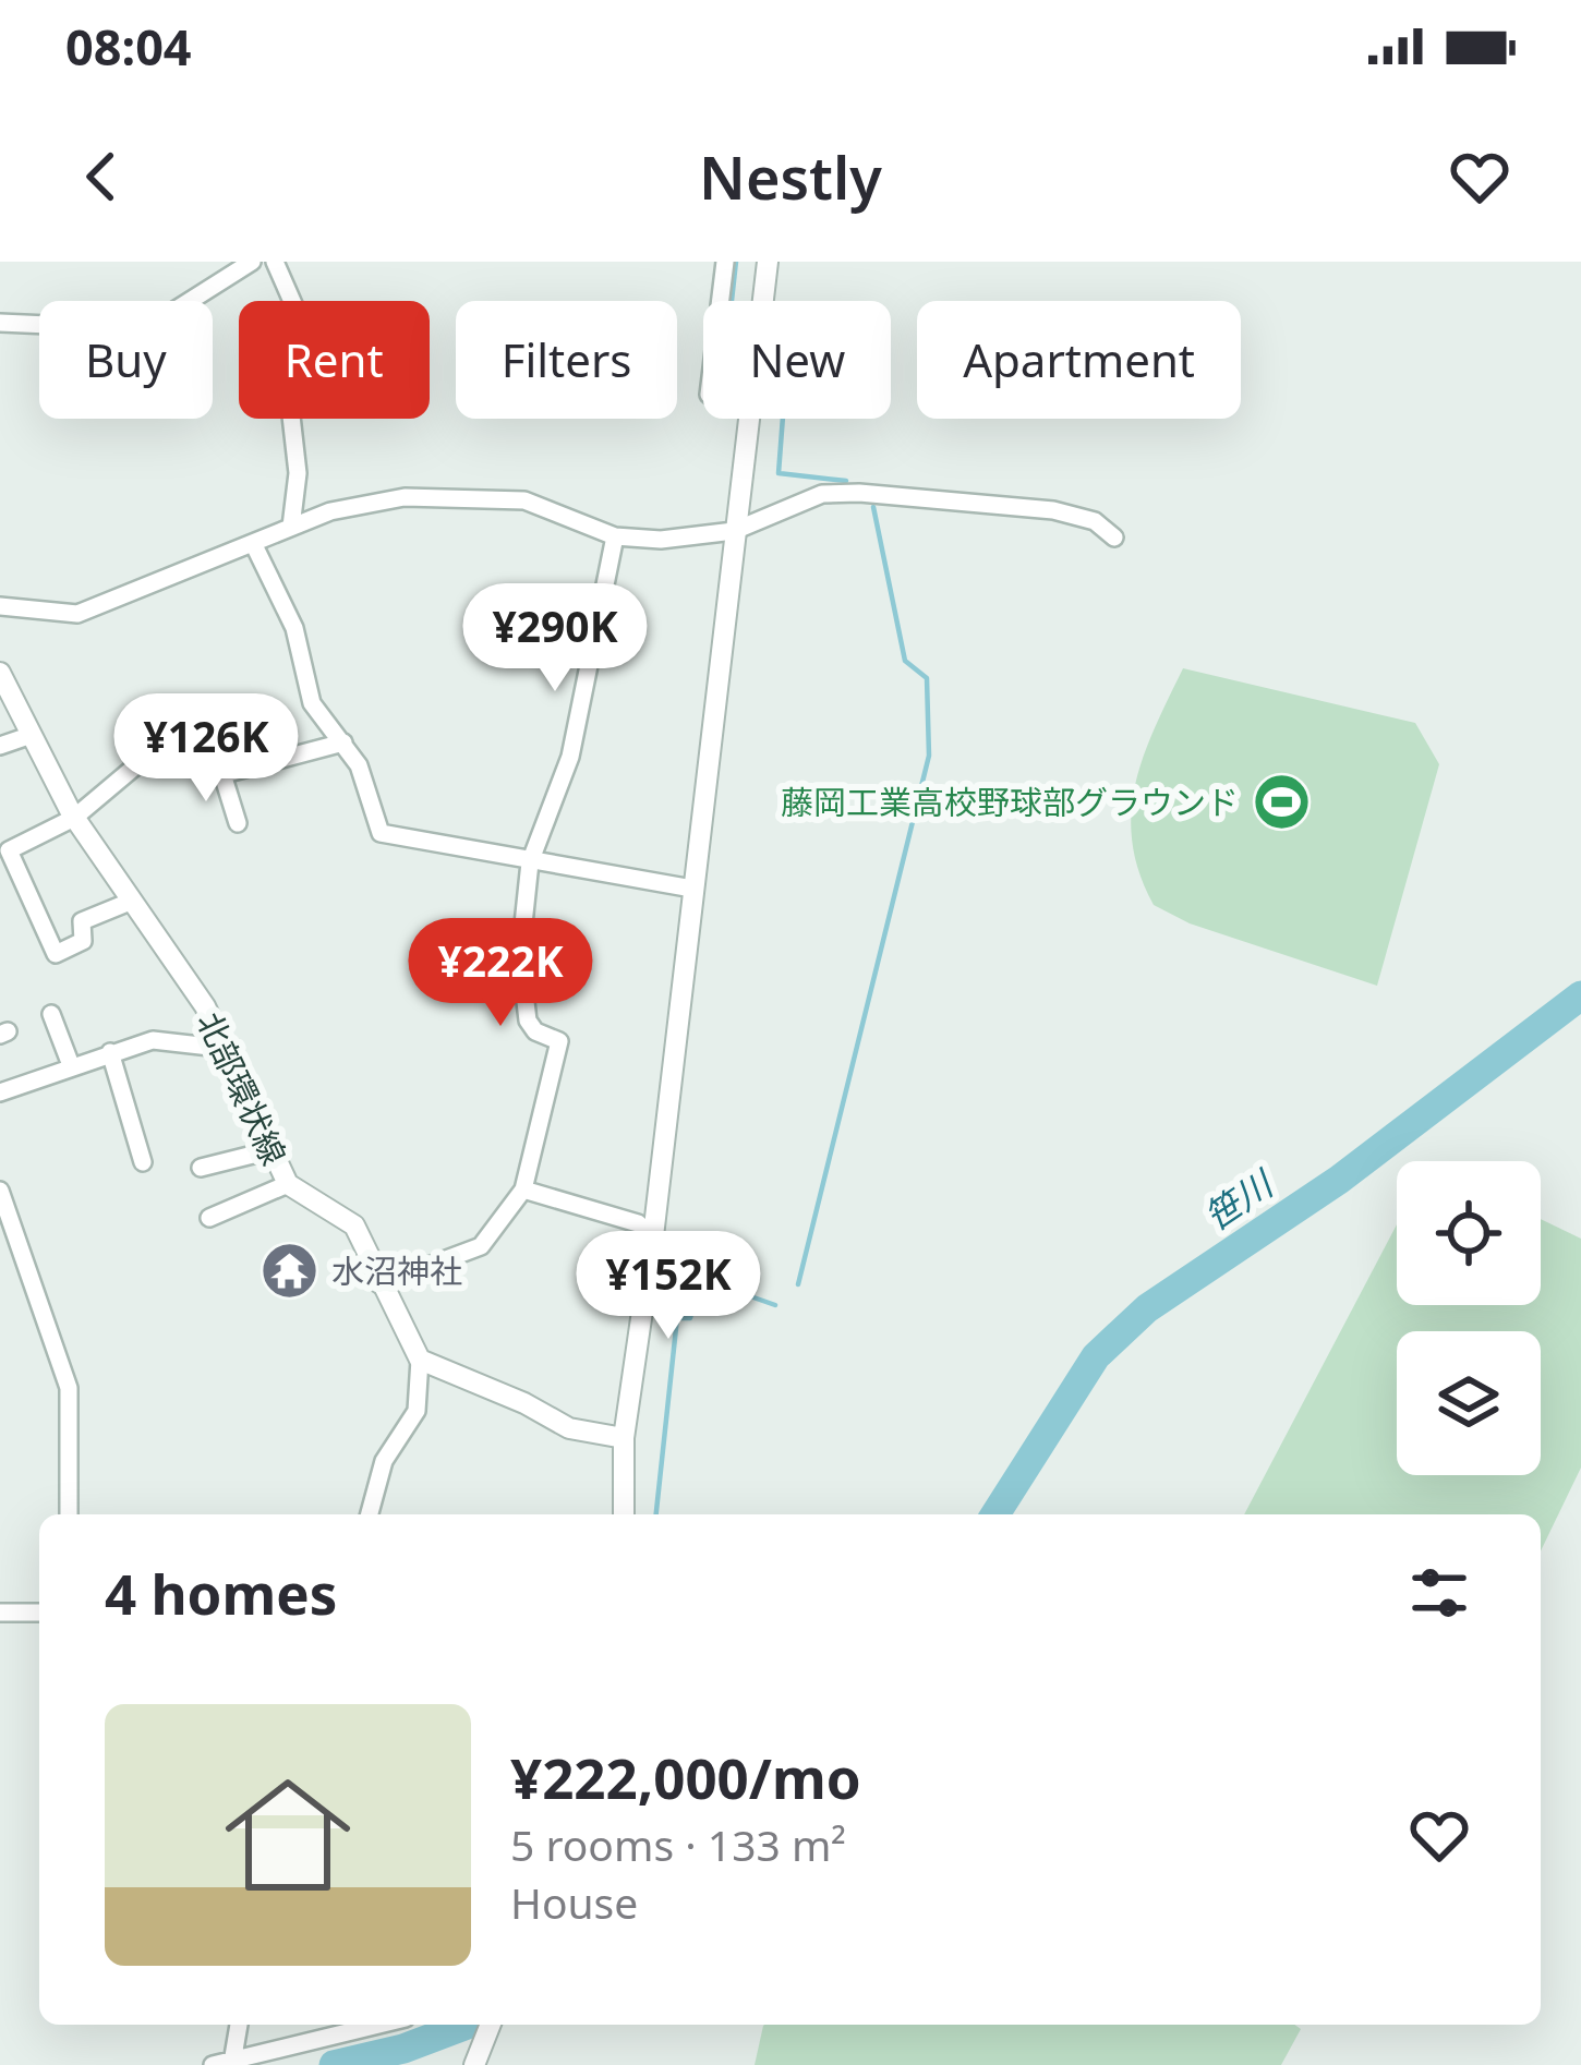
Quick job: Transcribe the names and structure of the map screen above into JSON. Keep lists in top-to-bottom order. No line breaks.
{"streets":{"street":["北部環状線"]},"water":["笹川"],"places":{"sports":["藤岡工業高校野球部グラウンド"],"temple":["水沼神社"]},"page":{"status":"08:04","header":"Nestly","chip":["Buy","Rent","Filters","New","Apartment"],"price":["¥290K","¥126K","¥222K","¥152K"],"heading":"4 homes","list":[{"name":"¥222,000/mo","note":"5 rooms · 133 m² · House"}]}}
